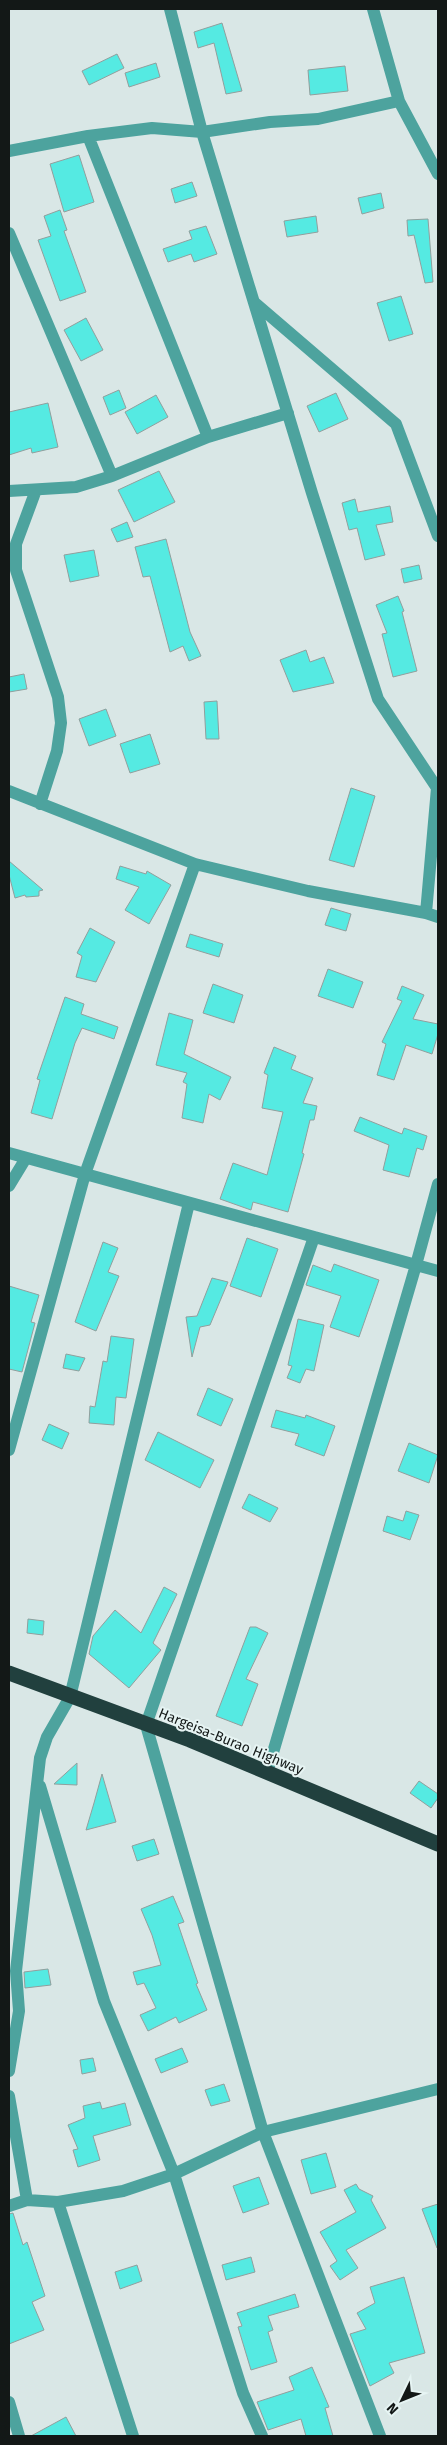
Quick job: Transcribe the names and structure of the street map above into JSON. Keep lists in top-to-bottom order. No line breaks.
{"streets":{"highway":["Hargeisa-Burao Highway"]},"north":"bottom left"}
